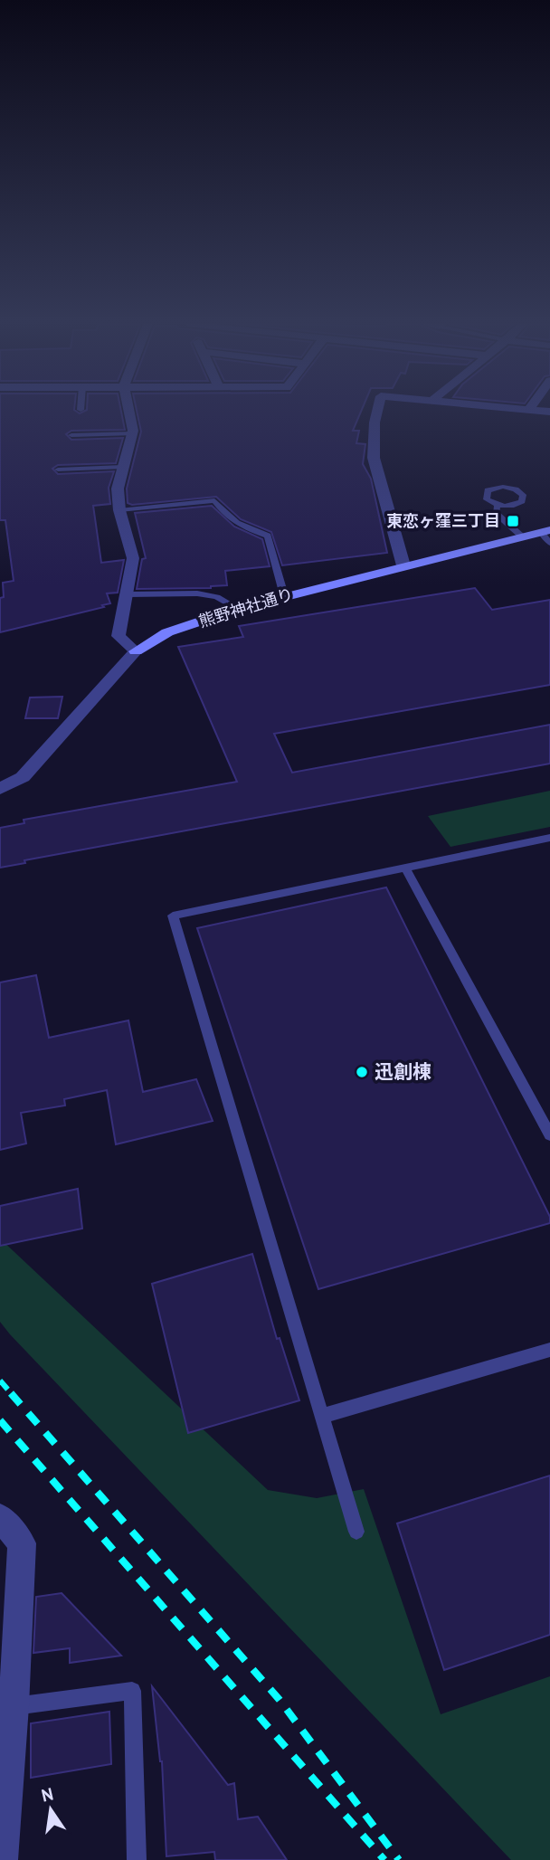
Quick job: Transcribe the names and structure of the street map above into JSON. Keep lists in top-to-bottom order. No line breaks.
{"streets":{"main road":["熊野神社通り"]},"places":{"transit":["東恋ヶ窪三丁目"],"other":["迅創棟"]},"north":"top"}
